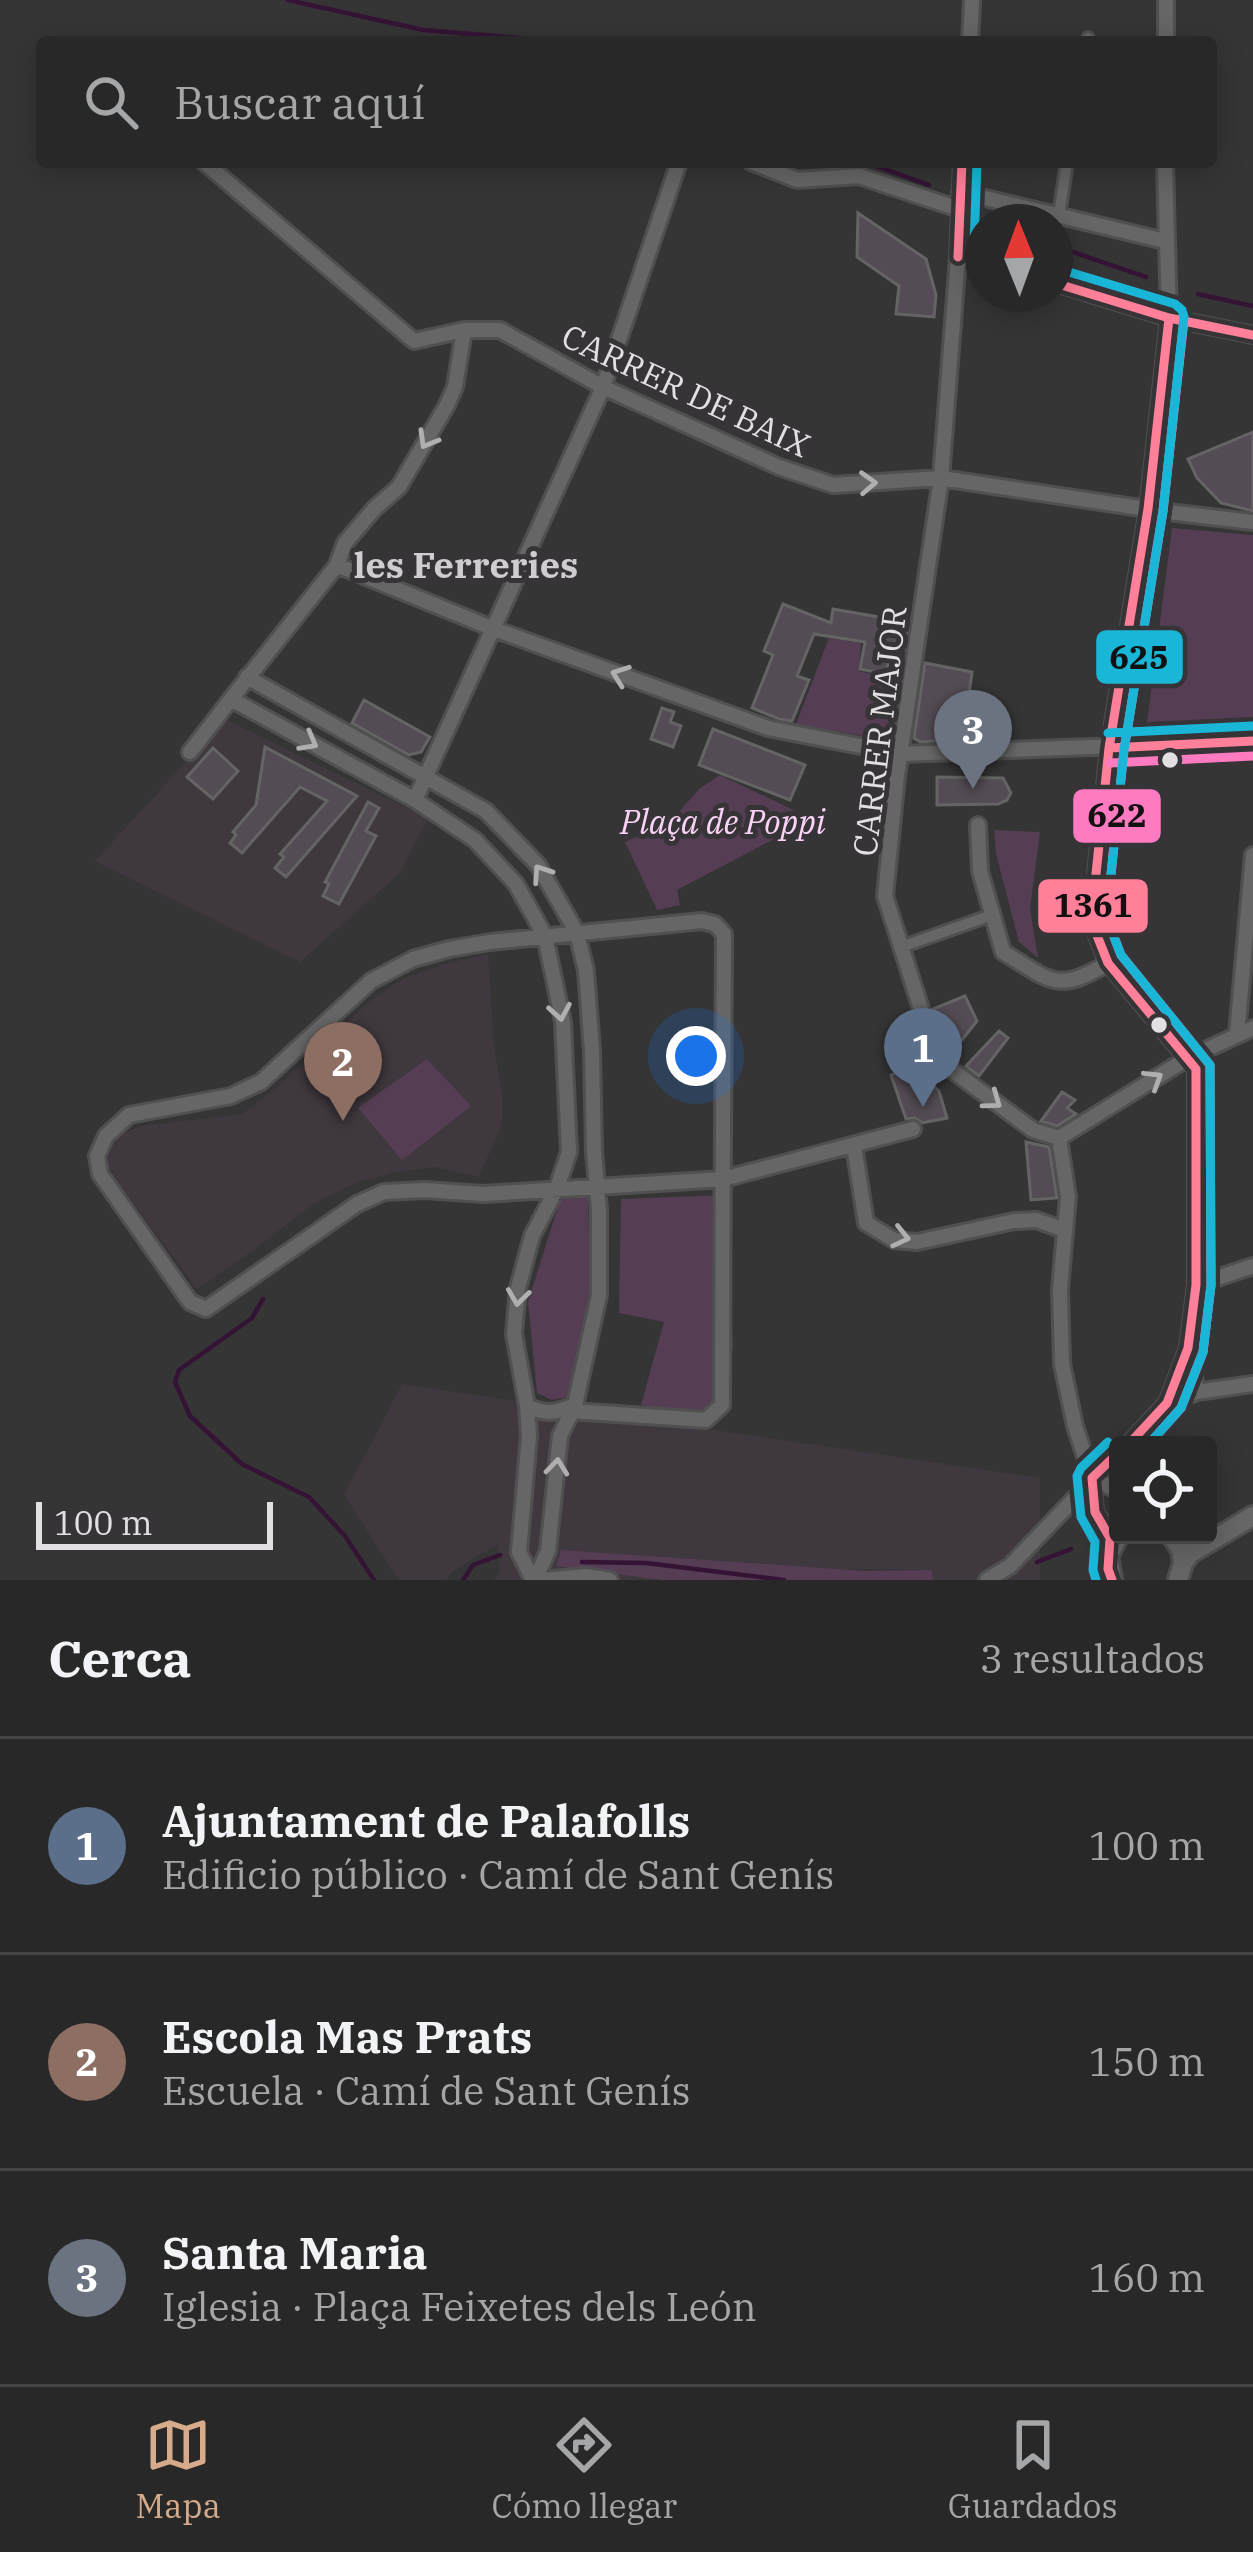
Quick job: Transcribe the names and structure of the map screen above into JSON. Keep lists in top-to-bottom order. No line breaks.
{"streets":{"street":["CARRER DE BAIX","CARRER MAJOR"]},"crossings":[["CARRER DE BAIX","CARRER MAJOR"]],"districts":["les Ferreries"],"parks":["Plaça de Poppi"],"lines":["transit line 1361","transit line 625","transit line 622"],"scale_bar":"100 m","north":"top","page":{"search":"Buscar aquí","pins":["3","1","2"],"scale":"100 m","heading":["Cerca","3 resultados"],"list":[{"mark":"1","name":"Ajuntament de Palafolls","note":"Edificio público · Camí de Sant Genís","value":"100 m"},{"mark":"2","name":"Escola Mas Prats","note":"Escuela · Camí de Sant Genís","value":"150 m"},{"mark":"3","name":"Santa Maria","note":"Iglesia · Plaça Feixetes dels León","value":"160 m"}],"nav":["Mapa","Cómo llegar","Guardados"]}}
